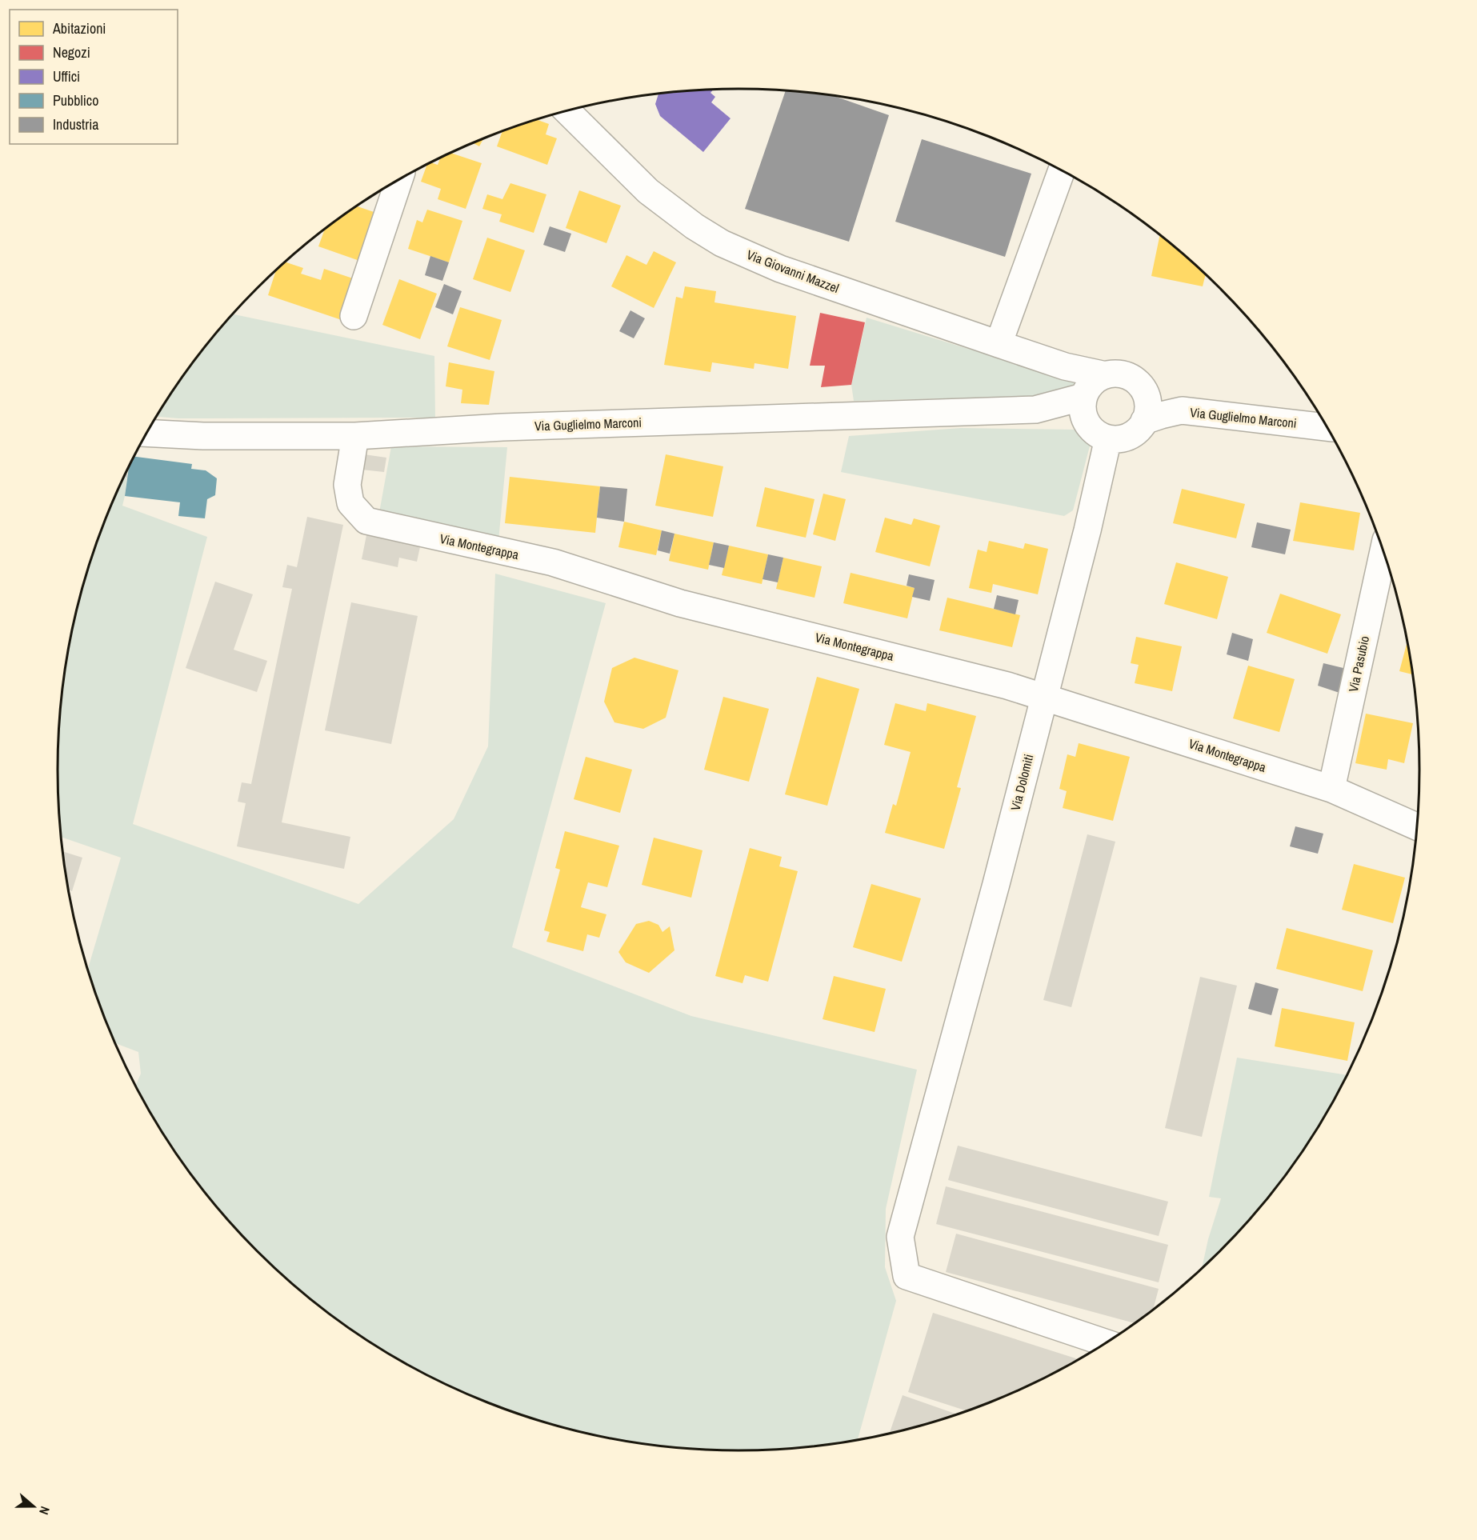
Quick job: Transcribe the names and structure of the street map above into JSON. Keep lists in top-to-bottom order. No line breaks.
{"streets":{"street":["Via Giovanni Mazzel","Via Guglielmo Marconi","Via Montegrappa","Via Pasubio","Via Dolomiti"]},"crossings":[["Via Giovanni Mazzel","Via Guglielmo Marconi"],["Via Giovanni Mazzel","Via Dolomiti"],["Via Guglielmo Marconi","Via Montegrappa"],["Via Guglielmo Marconi","Via Dolomiti"],["Via Montegrappa","Via Pasubio"],["Via Montegrappa","Via Dolomiti"]],"legend":["Abitazioni","Negozi","Uffici","Pubblico","Industria"],"north":"right"}
